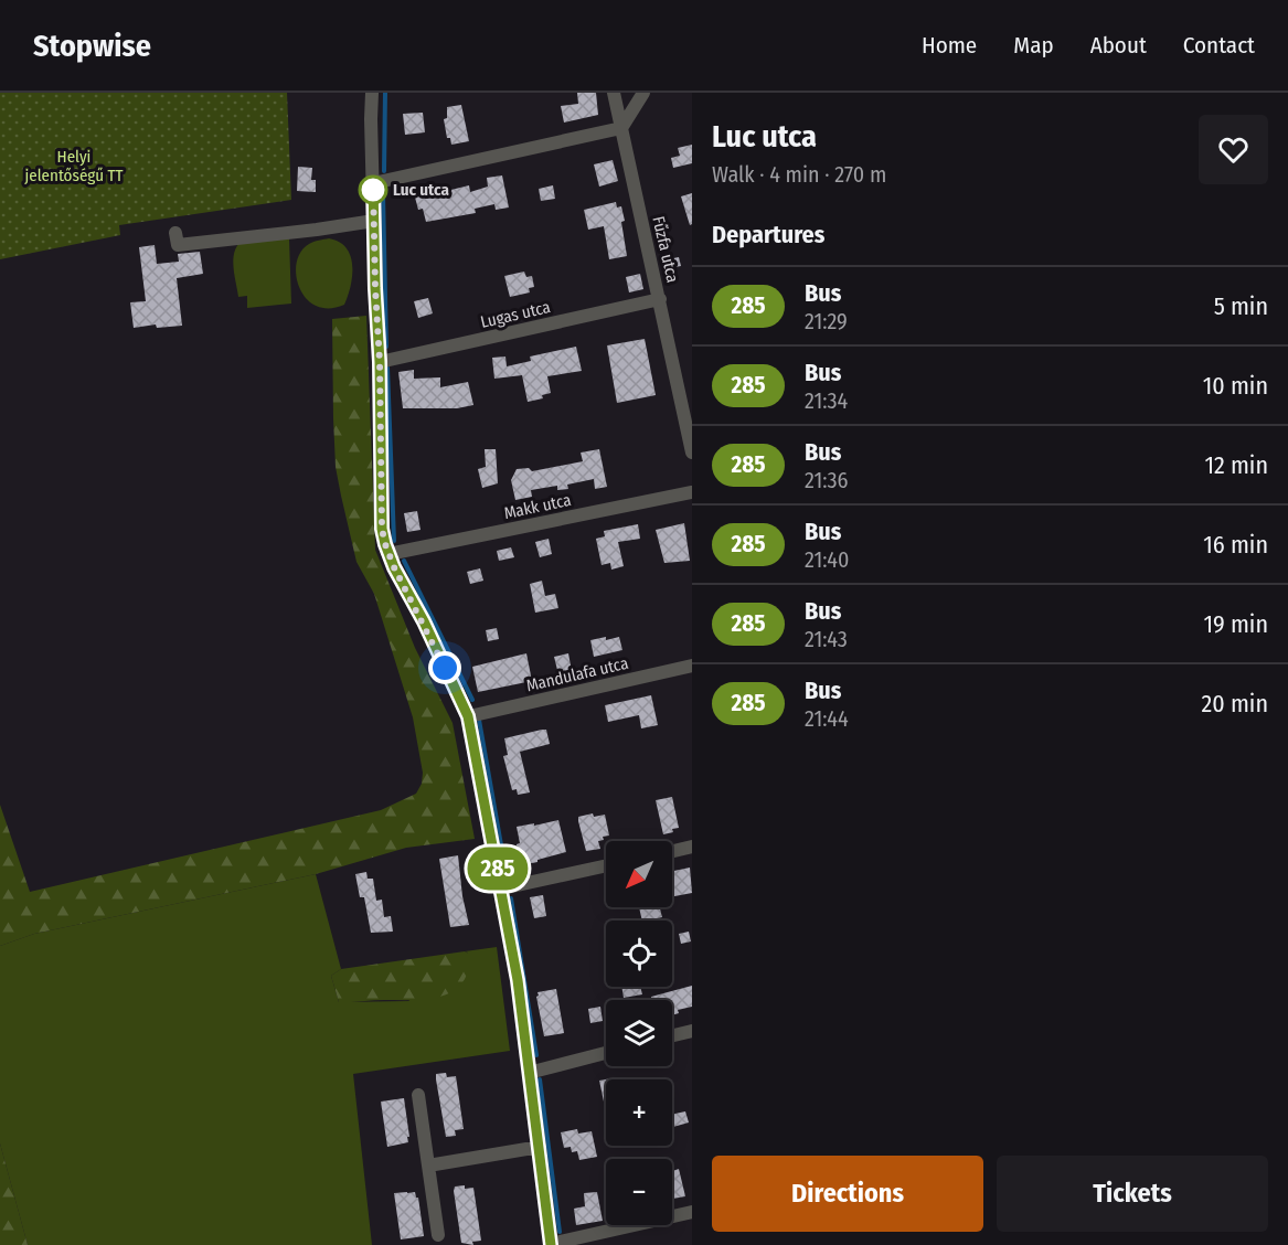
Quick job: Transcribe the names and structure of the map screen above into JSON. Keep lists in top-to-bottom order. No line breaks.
{"streets":{"street":["Fűzfa utca","Lugas utca","Makk utca","Mandulafa utca"]},"crossings":[["Fűzfa utca","Lugas utca"]],"parks":["Helyi jelentőségű TT"],"places":["Luc utca"],"lines":["bus line 285"],"north":"bottom left","page":{"header":"Stopwise","nav":["Home","Map","About","Contact"],"on_map":"285","heading":[["Luc utca","Walk · 4 min · 270 m"],"Departures"],"list":[{"mark":"285","name":"Bus","note":"21:29","value":"5 min"},{"mark":"285","name":"Bus","note":"21:34","value":"10 min"},{"mark":"285","name":"Bus","note":"21:36","value":"12 min"},{"mark":"285","name":"Bus","note":"21:40","value":"16 min"},{"mark":"285","name":"Bus","note":"21:43","value":"19 min"},{"mark":"285","name":"Bus","note":"21:44","value":"20 min"}],"map_buttons":["+","−"],"buttons":["Directions","Tickets"]}}
